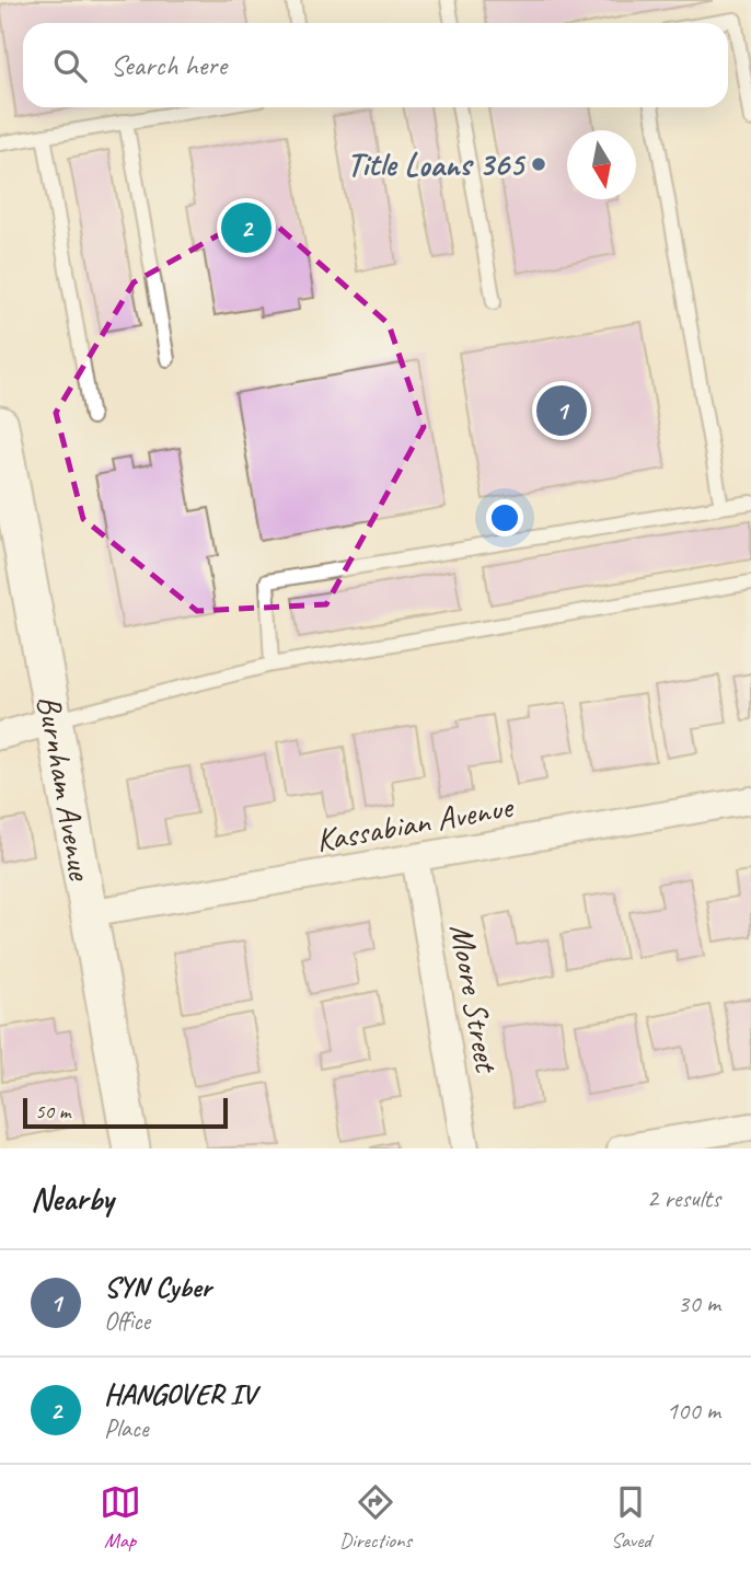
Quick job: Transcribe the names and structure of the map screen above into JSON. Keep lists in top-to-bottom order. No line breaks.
{"streets":{"street":["Burnham Avenue","Kassabian Avenue","Moore Street"]},"crossings":[["Burnham Avenue","Kassabian Avenue"],["Kassabian Avenue","Moore Street"]],"places":["Title Loans 365"],"scale_bar":"50 m","north":"bottom","page":{"search":"Search here","pins":["2","1"],"scale":"50 m","heading":["Nearby","2 results"],"list":[{"mark":"1","name":"SYN Cyber","note":"Office","value":"30 m"},{"mark":"2","name":"HANGOVER IV","note":"Place","value":"100 m"}],"nav":["Map","Directions","Saved"]}}
